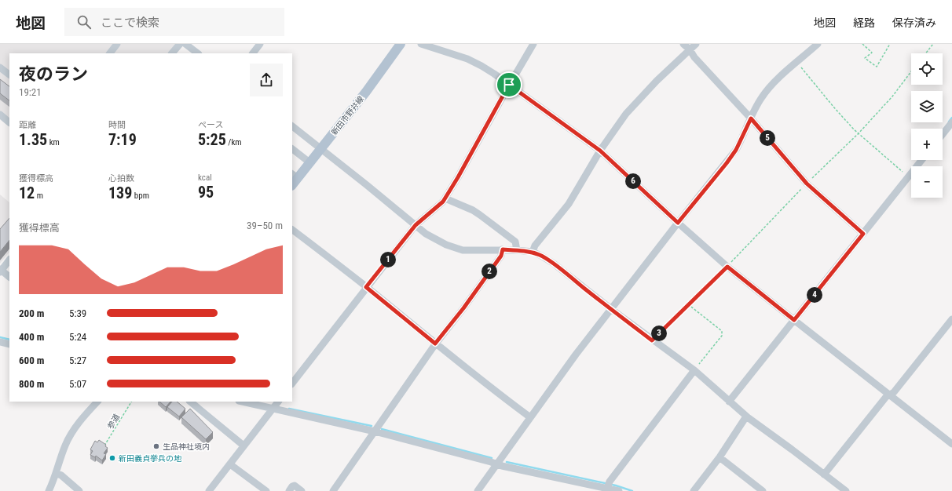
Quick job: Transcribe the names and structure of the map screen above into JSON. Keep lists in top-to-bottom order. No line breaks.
{"streets":{"main road":["新田市野井線"],"path":["参道"]},"places":["生品神社境内","新田義貞挙兵の地"],"page":{"header":"地図","search":"ここで検索","nav":["地図","経路","保存済み"],"map_buttons":["+","−"],"heading":["夜のラン","19:21"],"stats":[["距離","1.35 km"],["時間","7:19"],["ペース","5:25 /km"],["獲得標高","12 m"],["心拍数","139 bpm"],["kcal","95"]],"pins":["5","6","1","2","4","3"],"chart":["獲得標高","39–50 m"],"list":[{"name":"200 m","note":"5:39"},{"name":"400 m","note":"5:24"},{"name":"600 m","note":"5:27"},{"name":"800 m","note":"5:07"}]}}
